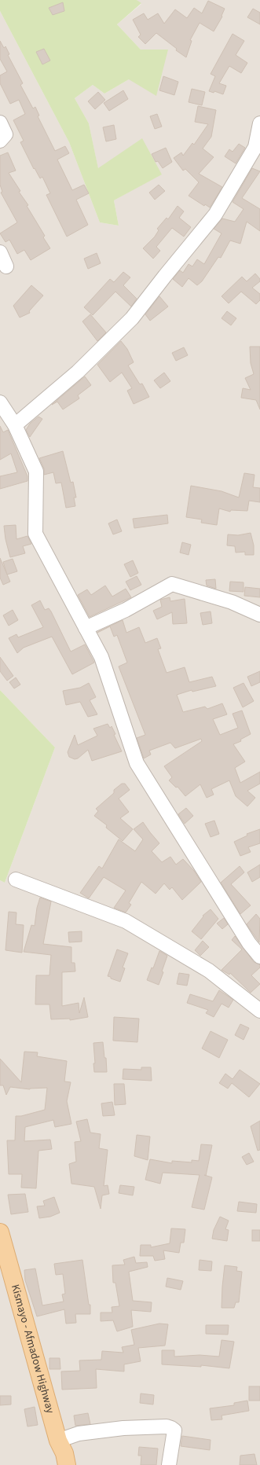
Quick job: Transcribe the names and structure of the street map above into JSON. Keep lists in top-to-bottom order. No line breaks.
{"streets":{"main road":["Kismayo - Afmadow Highway"]}}
